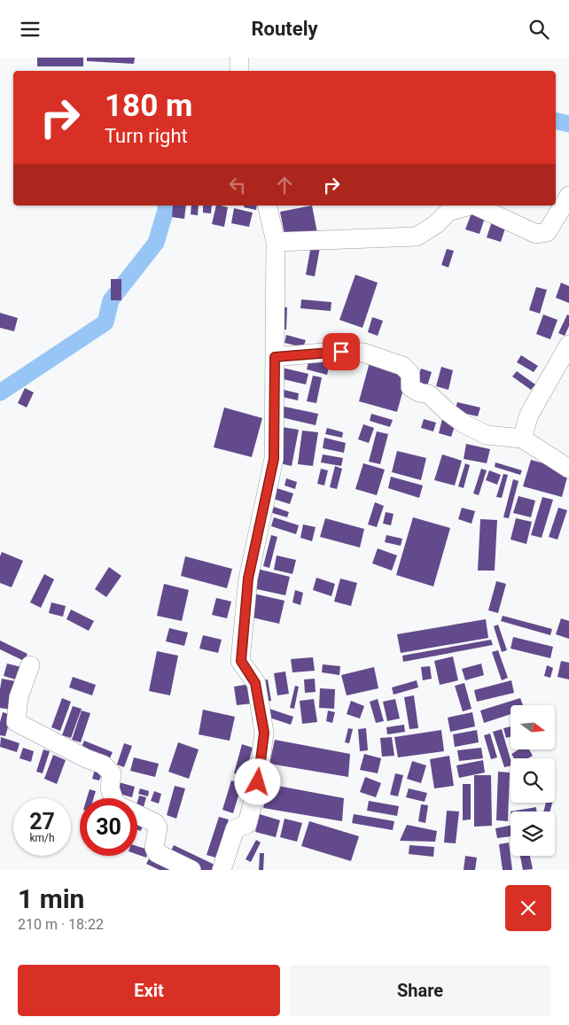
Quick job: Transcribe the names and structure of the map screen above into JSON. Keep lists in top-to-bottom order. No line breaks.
{"north":"right","page":{"header":"Routely","turn":["180 m","Turn right"],"speed":"27 km/h","limit":"30","heading":["1 min","210 m · 18:22"],"buttons":["Exit","Share"]}}
